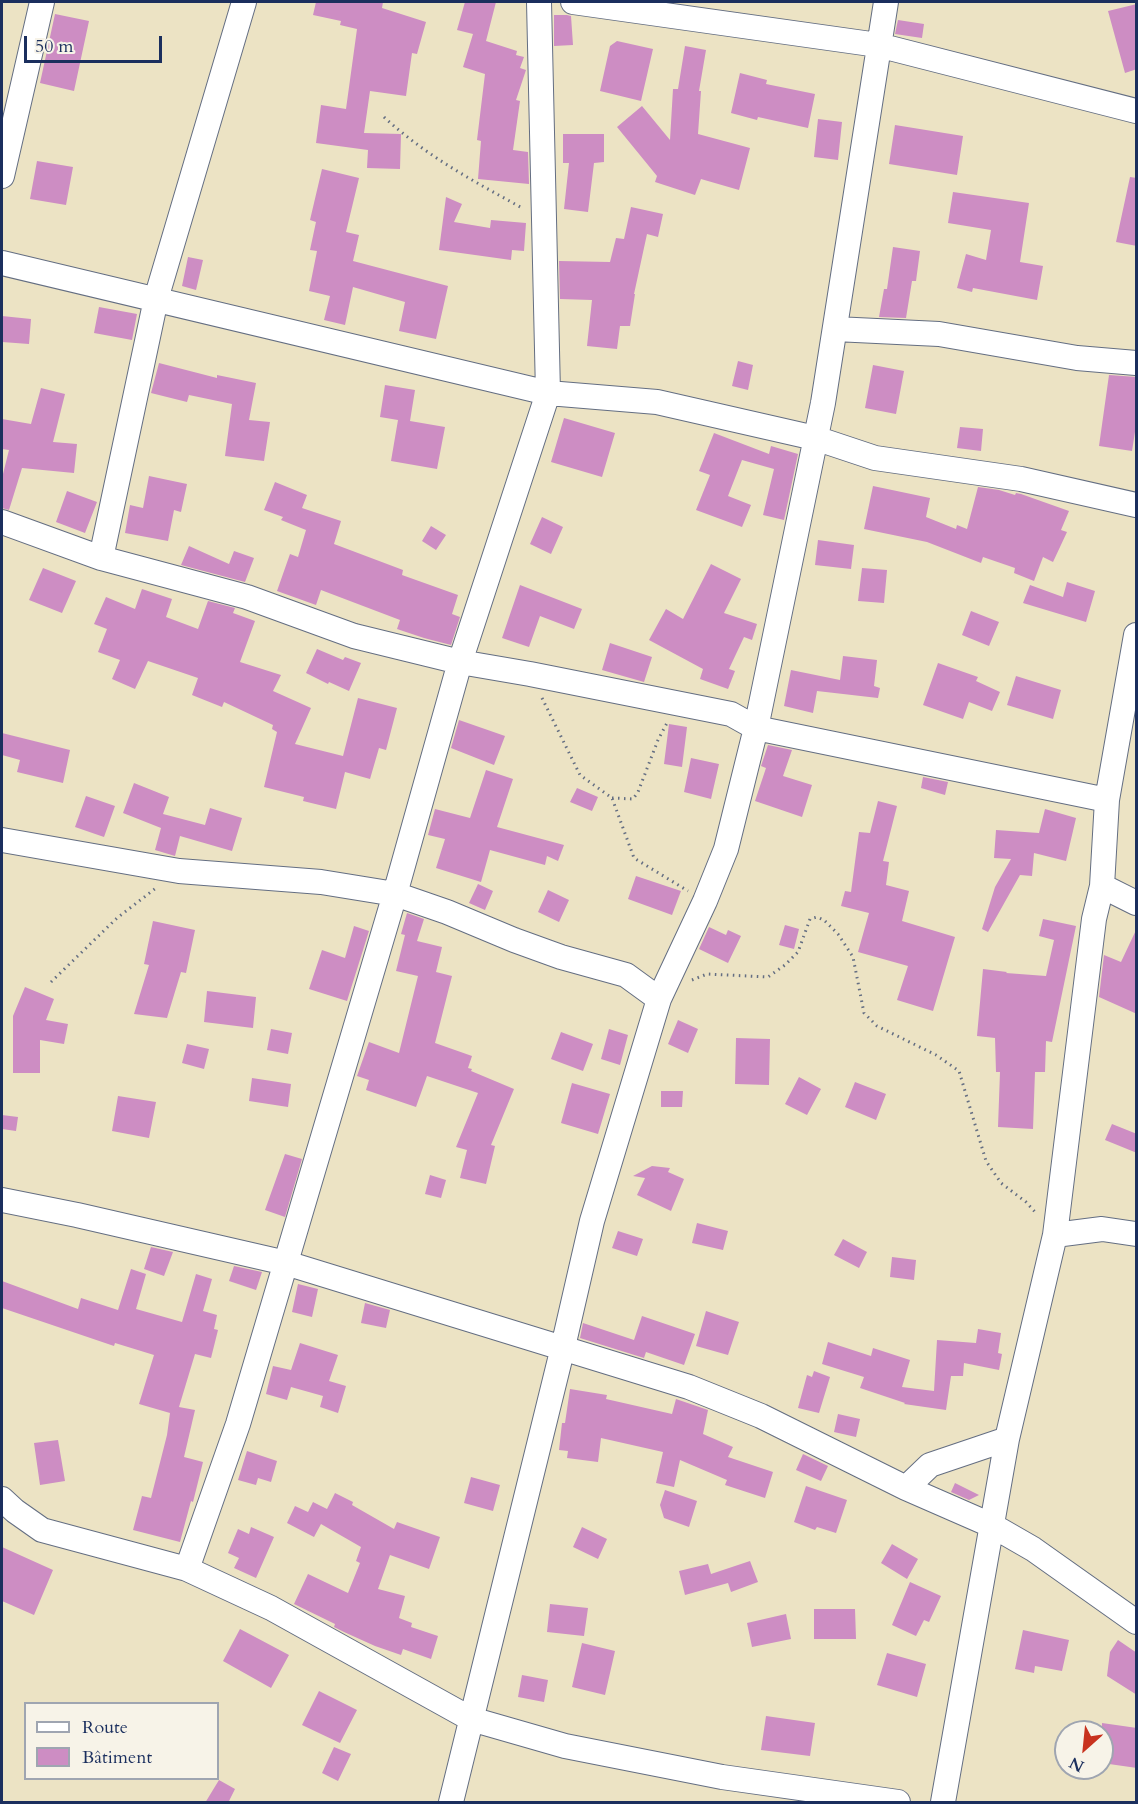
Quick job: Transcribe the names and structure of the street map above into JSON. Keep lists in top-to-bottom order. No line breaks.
{"legend":["Route","Bâtiment"],"scale_bar":"50 m","north":"bottom left"}
